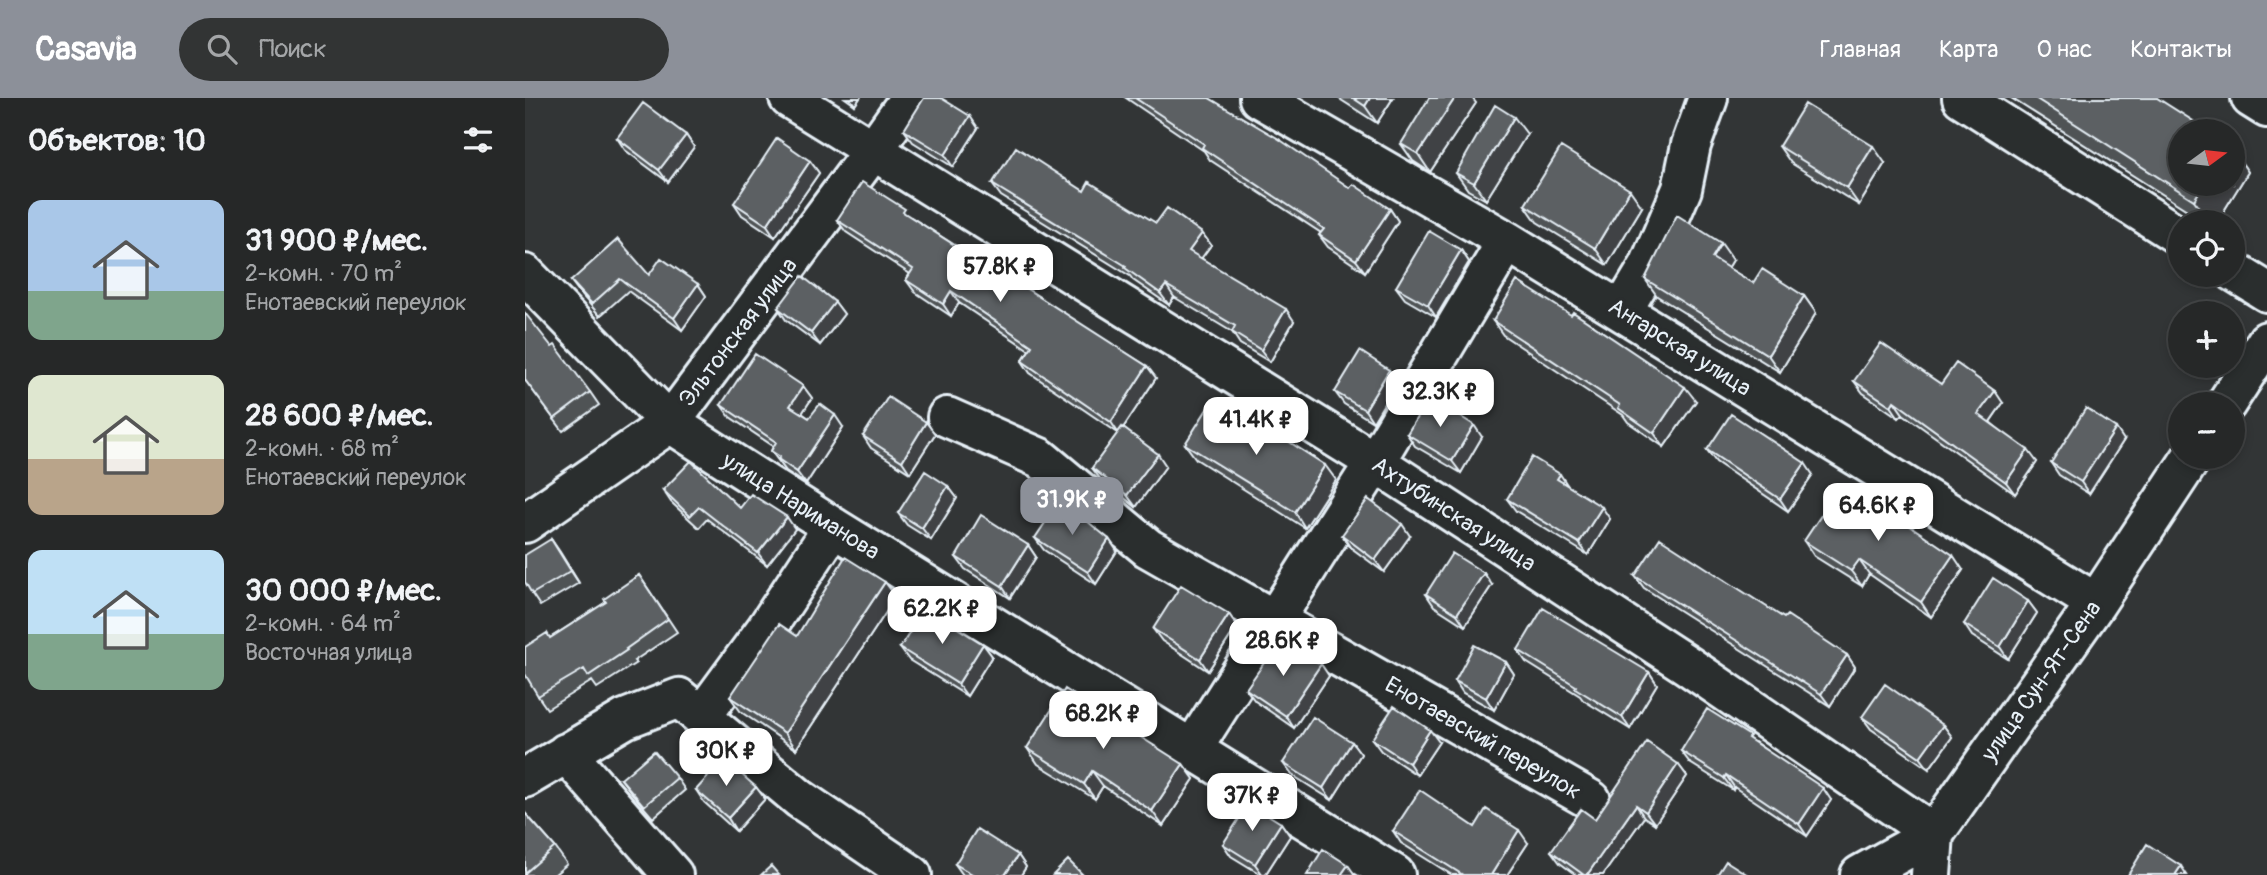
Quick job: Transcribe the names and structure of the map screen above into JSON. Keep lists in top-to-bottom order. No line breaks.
{"streets":{"street":["Эльтонская улица","Ангарская улица","улица Нариманова","Ахтубинская улица","улица Сун-Ят-Сена","Енотаевский переулок"]},"crossings":[["Эльтонская улица","улица Нариманова"],["Эльтонская улица","Ахтубинская улица"],["Ангарская улица","улица Сун-Ят-Сена"],["Ахтубинская улица","улица Сун-Ят-Сена"]],"north":"right","page":{"header":"Casavia","search":"Поиск","nav":["Главная","Карта","О нас","Контакты"],"heading":"Объектов: 10","map_buttons":["+","−"],"list":[{"name":"31 900 ₽/мес.","note":"2-комн. · 70 m² · Енотаевский переулок"},{"name":"28 600 ₽/мес.","note":"2-комн. · 68 m² · Енотаевский переулок"},{"name":"30 000 ₽/мес.","note":"2-комн. · 64 m² · Восточная улица"}],"price":["57.8K ₽","32.3K ₽","41.4K ₽","31.9K ₽","64.6K ₽","62.2K ₽","28.6K ₽","68.2K ₽","30K ₽","37K ₽"]}}
